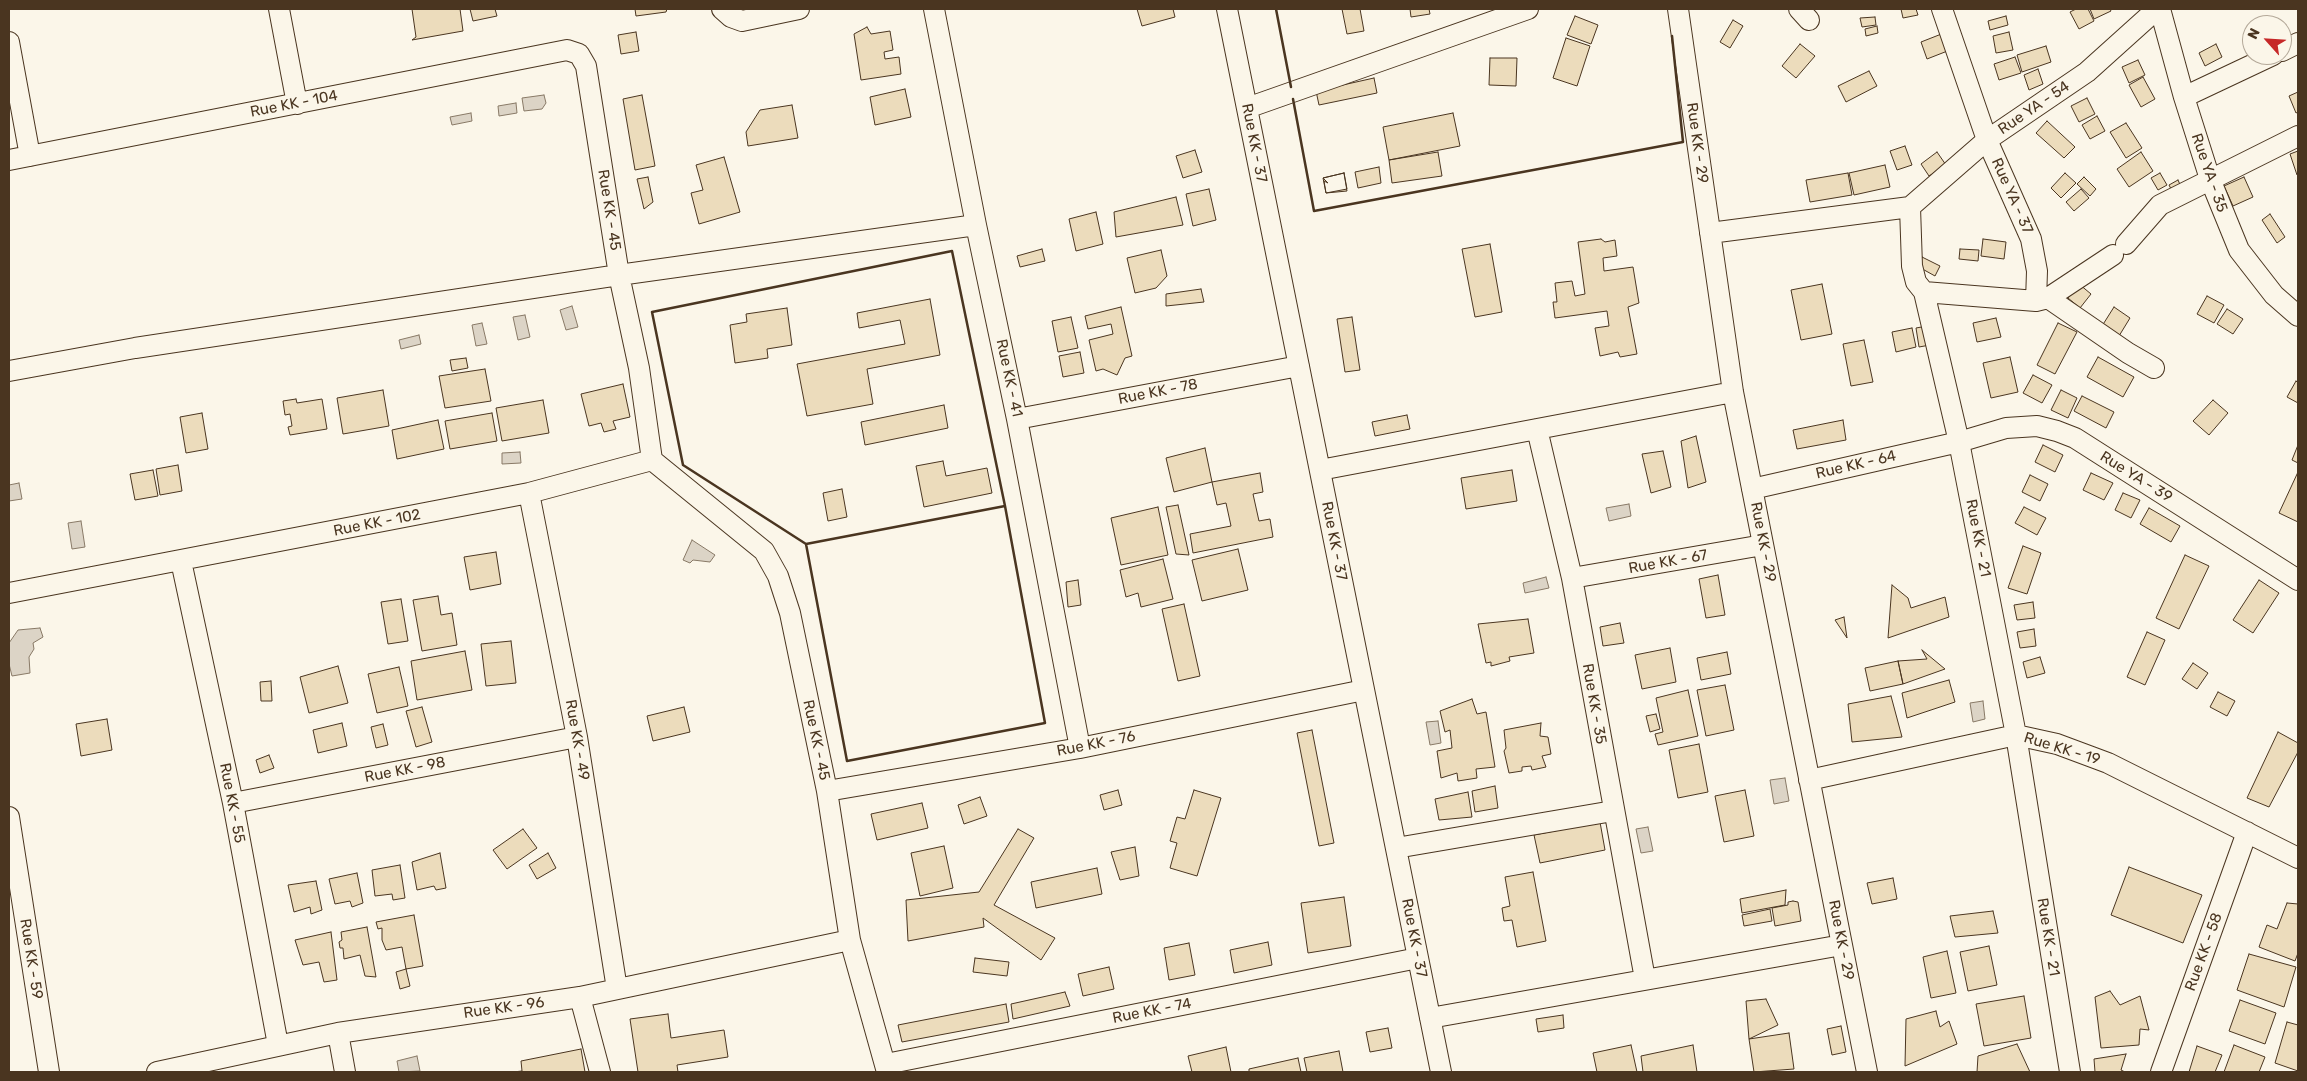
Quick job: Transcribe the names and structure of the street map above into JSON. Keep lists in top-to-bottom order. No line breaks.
{"streets":{"street":["Rue KK - 104","Rue YA - 54","Rue KK - 37","Rue KK - 29","Rue YA - 35","Rue YA - 37","Rue KK - 45","Rue KK - 41","Rue KK - 78","Rue KK - 64","Rue YA - 39","Rue KK - 102","Rue KK - 21","Rue KK - 67","Rue KK - 35","Rue KK - 49","Rue KK - 76","Rue KK - 19","Rue KK - 98","Rue KK - 55","Rue KK - 58","Rue KK - 59","Rue KK - 96","Rue KK - 74"]},"crossings":[["Rue KK - 104","Rue KK - 45"],["Rue YA - 54","Rue YA - 35"],["Rue YA - 54","Rue YA - 37"],["Rue YA - 54","Rue KK - 21"],["Rue KK - 37","Rue KK - 78"],["Rue KK - 37","Rue KK - 76"],["Rue KK - 37","Rue KK - 74"],["Rue KK - 29","Rue KK - 64"],["Rue KK - 29","Rue KK - 67"],["Rue KK - 29","Rue KK - 19"],["Rue KK - 45","Rue KK - 102"],["Rue KK - 45","Rue KK - 76"],["Rue KK - 45","Rue KK - 96"],["Rue KK - 45","Rue KK - 74"],["Rue KK - 41","Rue KK - 78"],["Rue KK - 41","Rue KK - 76"],["Rue KK - 64","Rue YA - 39"],["Rue KK - 64","Rue KK - 21"],["Rue YA - 39","Rue KK - 21"],["Rue KK - 102","Rue KK - 49"],["Rue KK - 102","Rue KK - 55"],["Rue KK - 21","Rue KK - 19"],["Rue KK - 67","Rue KK - 35"],["Rue KK - 49","Rue KK - 98"],["Rue KK - 49","Rue KK - 96"],["Rue KK - 19","Rue KK - 58"],["Rue KK - 98","Rue KK - 55"],["Rue KK - 55","Rue KK - 96"]],"north":"top left"}
